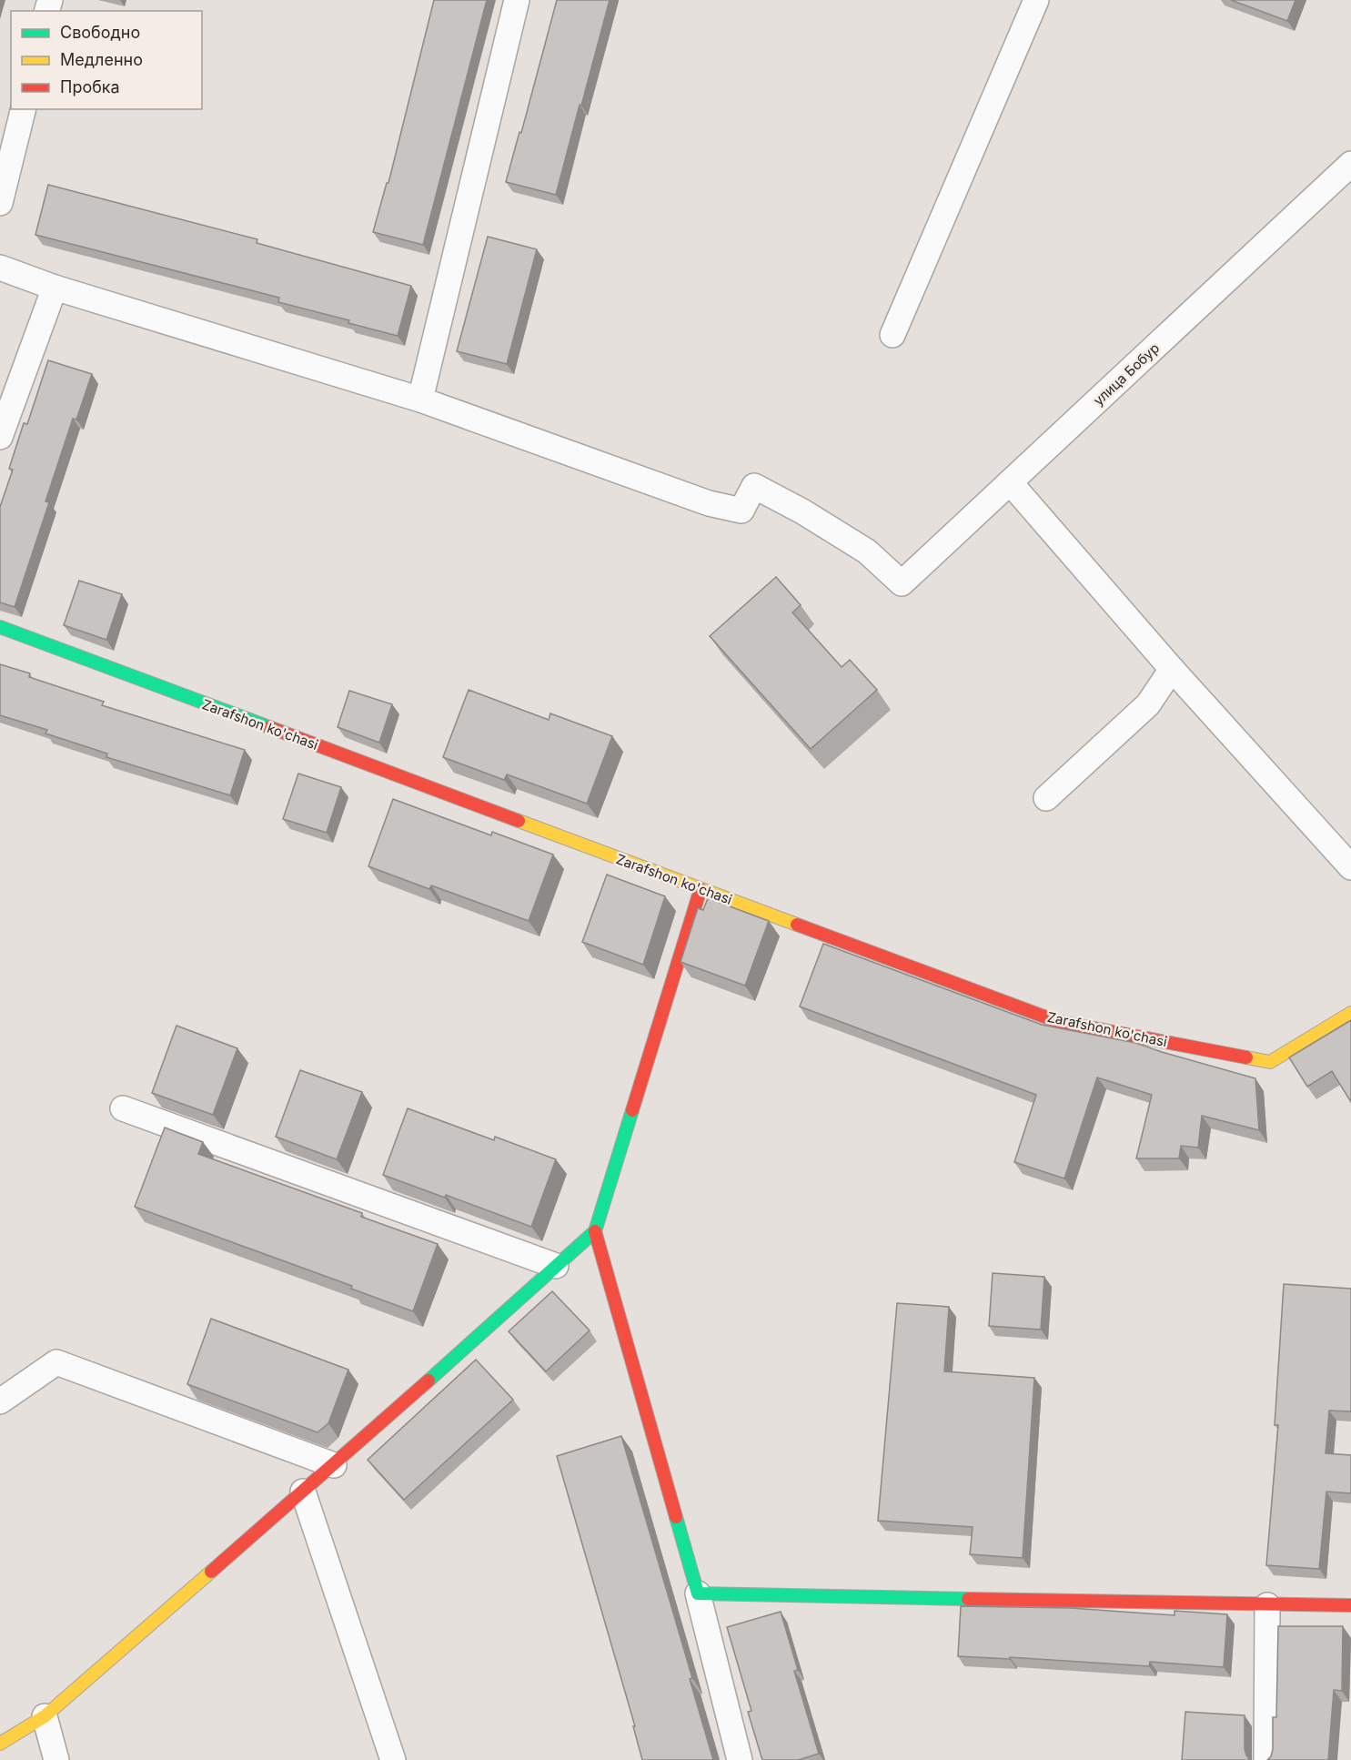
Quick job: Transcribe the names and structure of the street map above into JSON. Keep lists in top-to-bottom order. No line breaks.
{"streets":{"street":["улица Бобур","Zarafshon ko'chasi"]},"legend":["Свободно","Медленно","Пробка"]}
